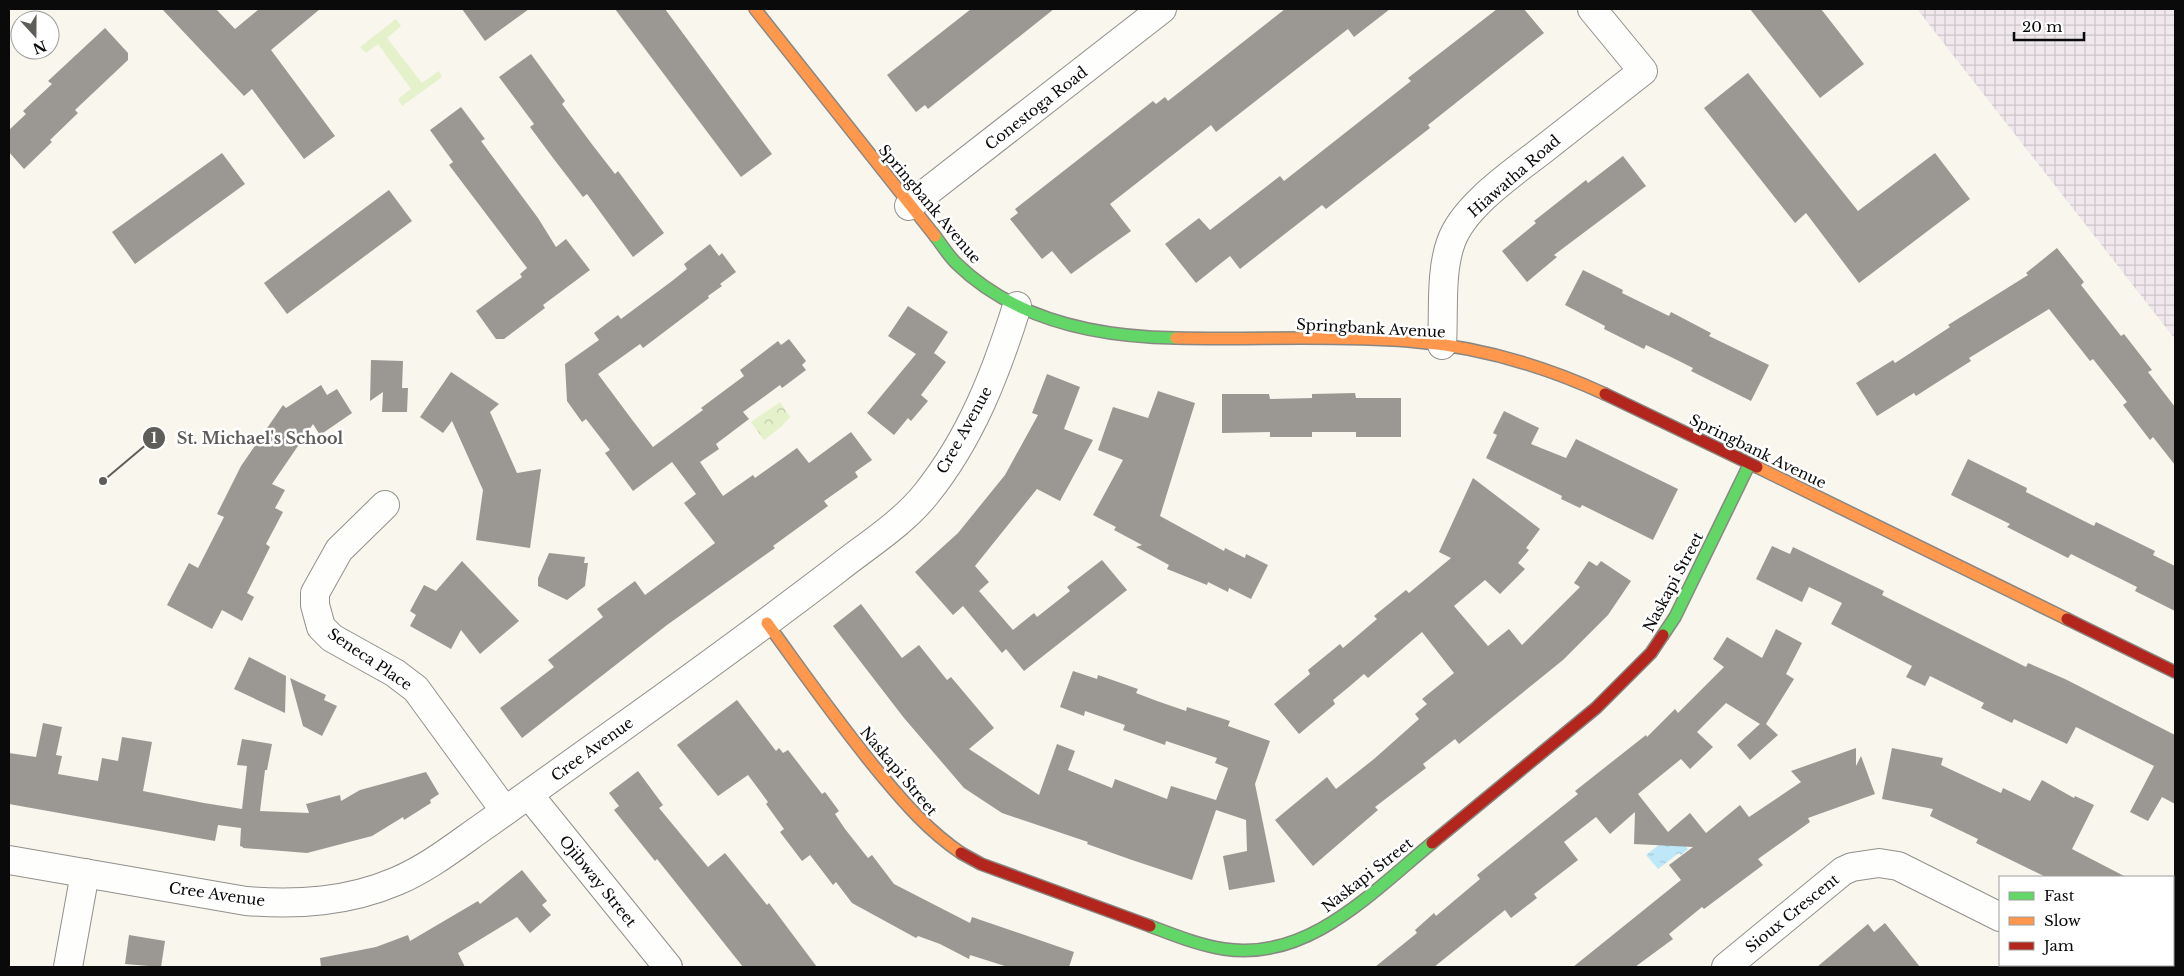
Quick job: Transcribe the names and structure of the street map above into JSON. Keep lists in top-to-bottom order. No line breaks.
{"streets":{"main road":["Springbank Avenue","Naskapi Street"],"street":["Conestoga Road","Hiawatha Road","Cree Avenue","Seneca Place","Ojibway Street","Sioux Crescent"]},"crossings":[["Conestoga Road","Springbank Avenue"],["Hiawatha Road","Springbank Avenue"],["Springbank Avenue","Cree Avenue"],["Springbank Avenue","Naskapi Street"],["Cree Avenue","Naskapi Street"],["Cree Avenue","Seneca Place"],["Cree Avenue","Ojibway Street"]],"places":["St. Michael's School"],"legend":["Fast","Slow","Jam"],"scale_bar":"20 m","north":"bottom"}
